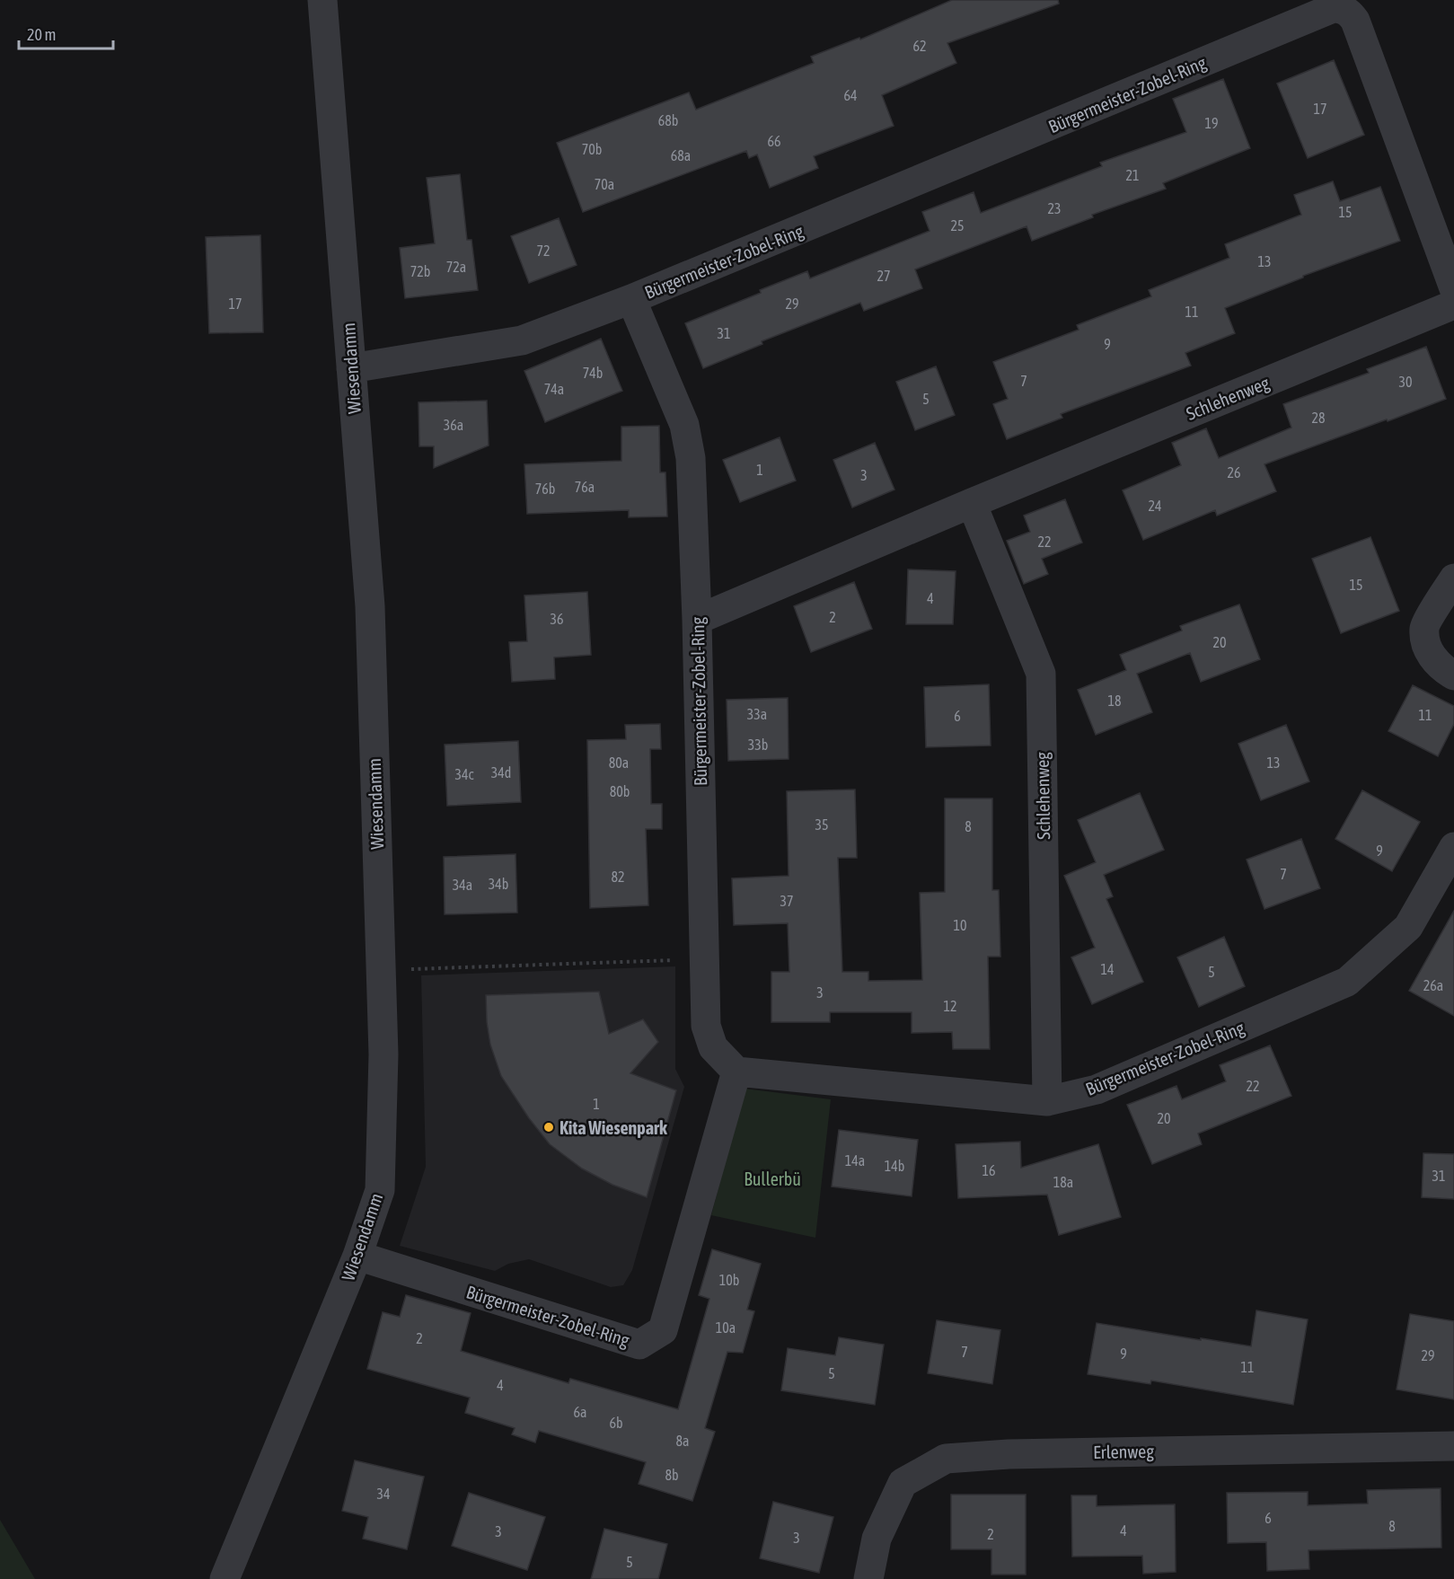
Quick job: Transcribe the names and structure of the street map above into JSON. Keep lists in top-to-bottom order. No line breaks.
{"streets":{"street":["Bürgermeister-Zobel-Ring","Wiesendamm","Schlehenweg","Erlenweg"]},"crossings":[["Bürgermeister-Zobel-Ring","Wiesendamm"],["Bürgermeister-Zobel-Ring","Schlehenweg"]],"parks":["Bullerbü"],"places":["Kita Wiesenpark"],"house_numbers":["62","64","17","68b","19","66","70b","68a","21","70a","23","15","25","72","13","72a","72b","27","17","29","11","31","9","74b","7","30","74a","5","28","36a","1","26","3","76a","76b","24","22","15","4","2","36","20","18","33a","11","6","33b","80a","13","34d","34c","80b","35","8","9","7","82","34b","34a","37","10","14","5","26a","3","12","22","1","20","14a","14b","16","31","18a","10b","10a","2","7","9","29","11","5","4","6a","6b","8a","8b","34","6","8","4","3","2","3","5"],"scale_bar":"20 m"}
